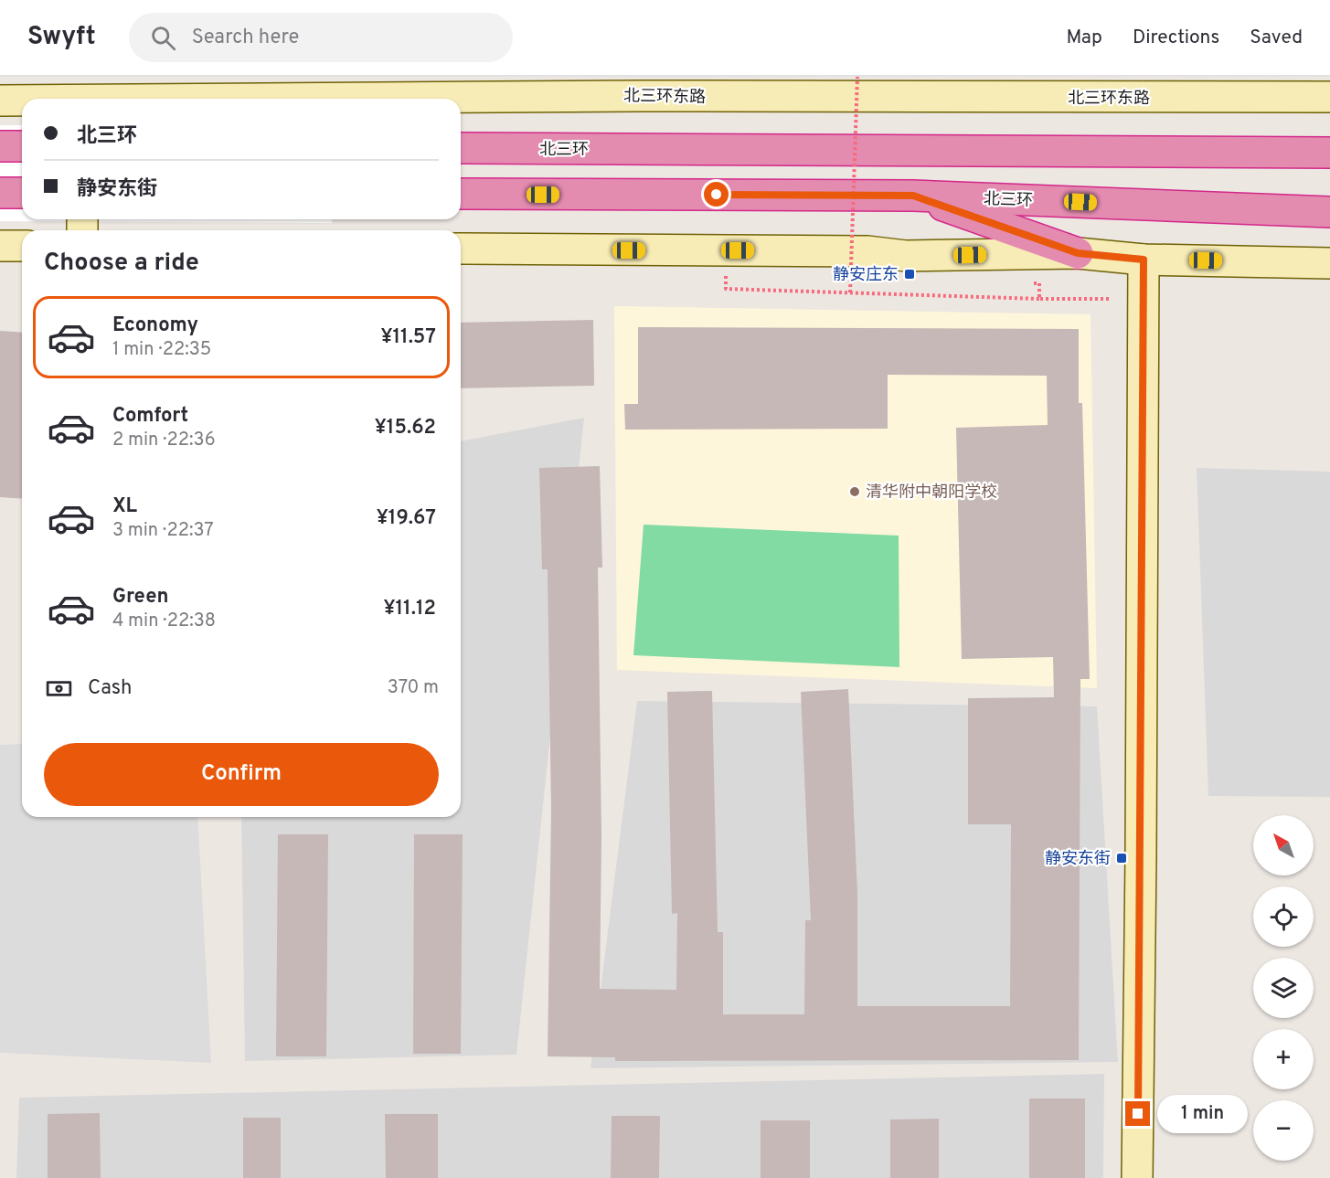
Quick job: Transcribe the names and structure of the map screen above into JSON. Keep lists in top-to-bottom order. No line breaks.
{"streets":{"highway":["北三环"],"street":["北三环东路"]},"places":{"transit":["静安庄东","静安东街"],"other":["清华附中朝阳学校"]},"north":"top left","page":{"header":"Swyft","search":"Search here","nav":["Map","Directions","Saved"],"banner":["北三环","静安东街"],"heading":"Choose a ride","list":[{"name":"Economy","note":"1 min · 22:35","value":"¥11.57"},{"name":"Comfort","note":"2 min · 22:36","value":"¥15.62"},{"name":"XL","note":"3 min · 22:37","value":"¥19.67"},{"name":"Green","note":"4 min · 22:38","value":"¥11.12"}],"pay":["Cash","370 m"],"buttons":"Confirm","map_buttons":["+","−"],"bubble":"1 min"}}
